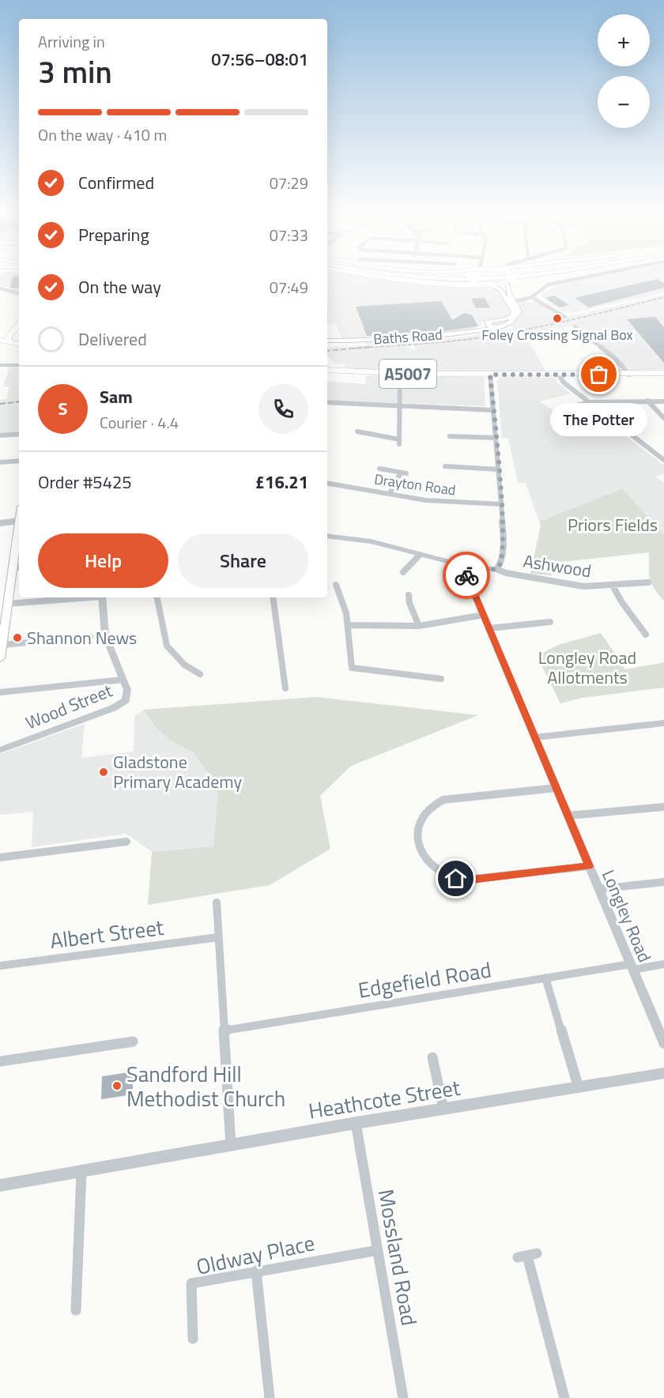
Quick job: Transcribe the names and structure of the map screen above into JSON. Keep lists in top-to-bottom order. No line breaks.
{"streets":{"main road":["Baths Road","A5007"],"street":["Drayton Road","Ashwood","Wood Street","Longley Road","Albert Street","Edgefield Road","Heathcote Street","Oldway Place","Mossland Road"]},"crossings":[["Ashwood","Longley Road"],["Longley Road","Edgefield Road"],["Heathcote Street","Mossland Road"],["Oldway Place","Mossland Road"]],"parks":["Priors Fields","Longley Road Allotments"],"places":["Foley Crossing Signal Box","The Potter","Shannon News","Gladstone Primary Academy","Sandford Hill Methodist Church"],"page":{"map_buttons":["+","−"],"heading":["3 min","Arriving in","07:56–08:01"],"panel":["Sam","Courier · 4.4","Order #5425","£16.21"],"bar":"On the way · 410 m","list":[["Confirmed","07:29"],["Preparing","07:33"],["On the way","07:49"],"Delivered"],"round":"S","bubble":"The Potter","buttons":["Help","Share"]}}
